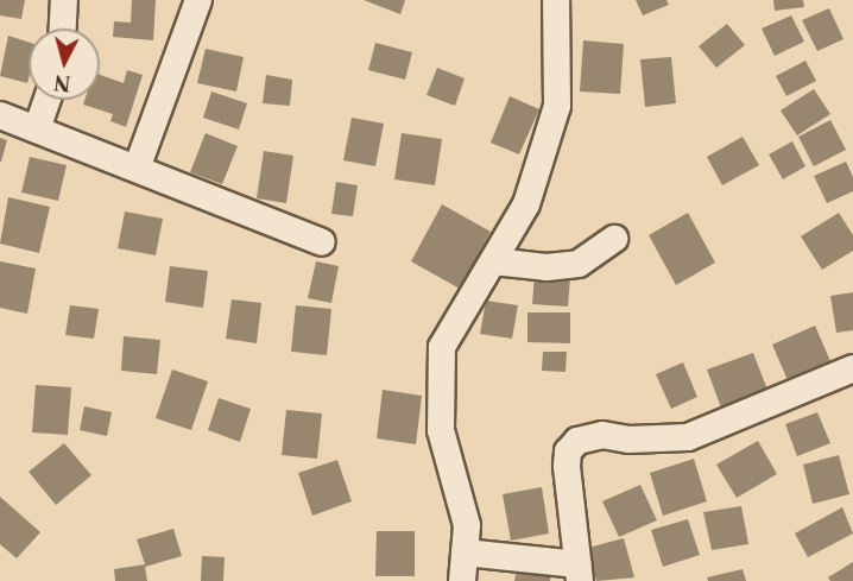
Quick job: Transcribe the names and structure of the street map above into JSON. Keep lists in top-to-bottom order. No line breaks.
{"north":"bottom"}
